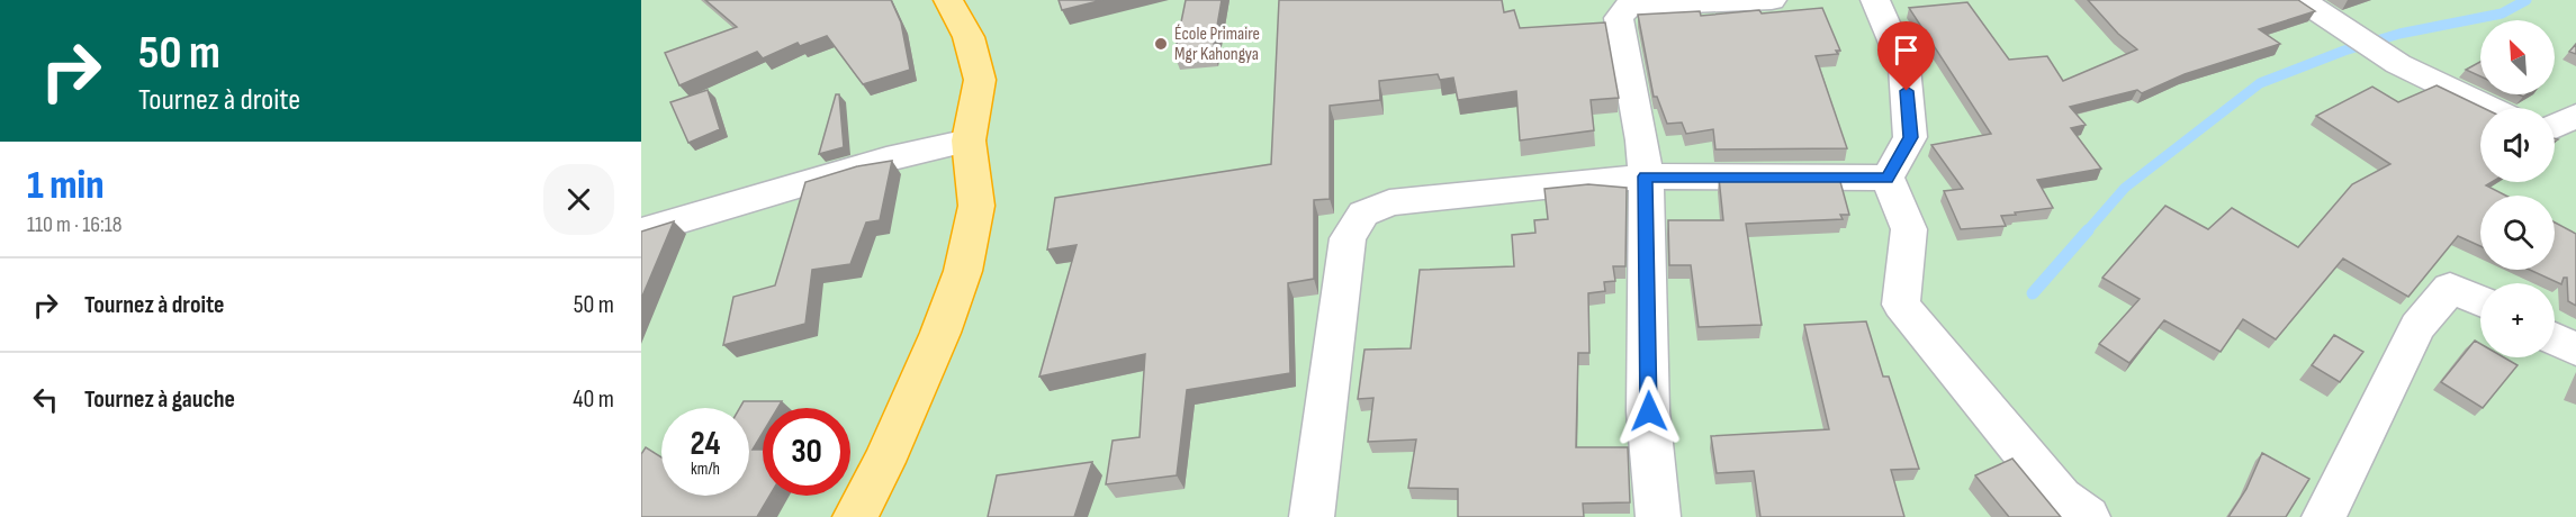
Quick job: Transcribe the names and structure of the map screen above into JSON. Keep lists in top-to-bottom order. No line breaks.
{"places":["École Primaire Mgr Kahongya"],"north":"top left","page":{"turn":["50 m","Tournez à droite"],"map_buttons":"+","heading":["1 min","110 m · 16:18"],"list":[{"name":"Tournez à droite","value":"50 m"},{"name":"Tournez à gauche","value":"40 m"}],"speed":"24 km/h","limit":"30"}}
